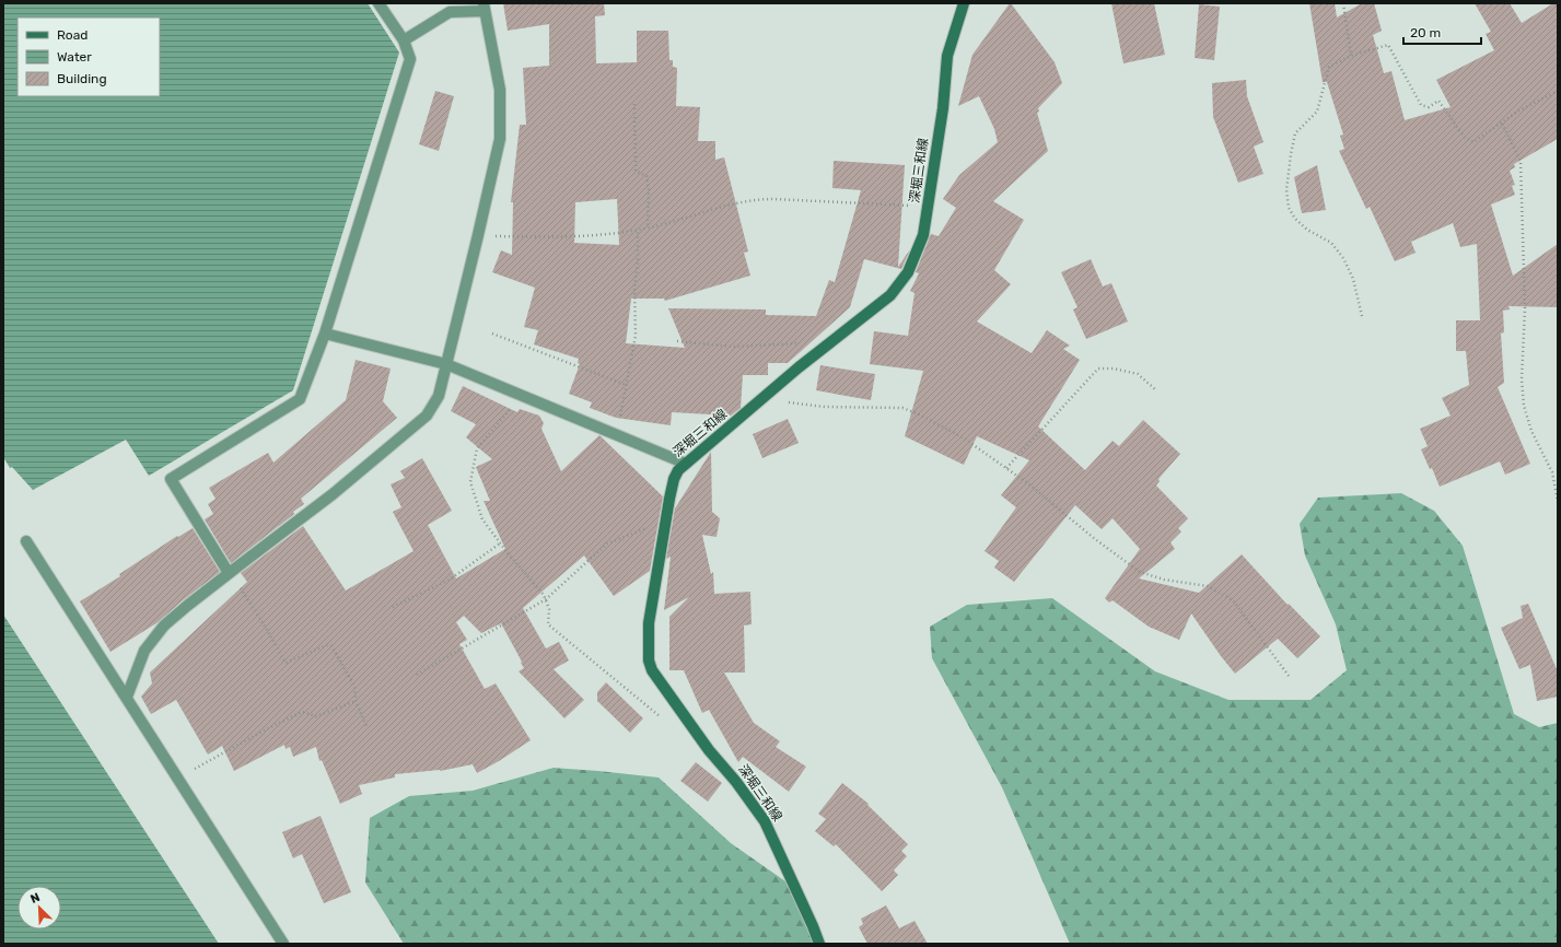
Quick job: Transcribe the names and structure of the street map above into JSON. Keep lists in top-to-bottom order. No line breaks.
{"streets":{"main road":["深堀三和線"]},"legend":["Road","Water","Building"],"scale_bar":"20 m","north":"top left"}
